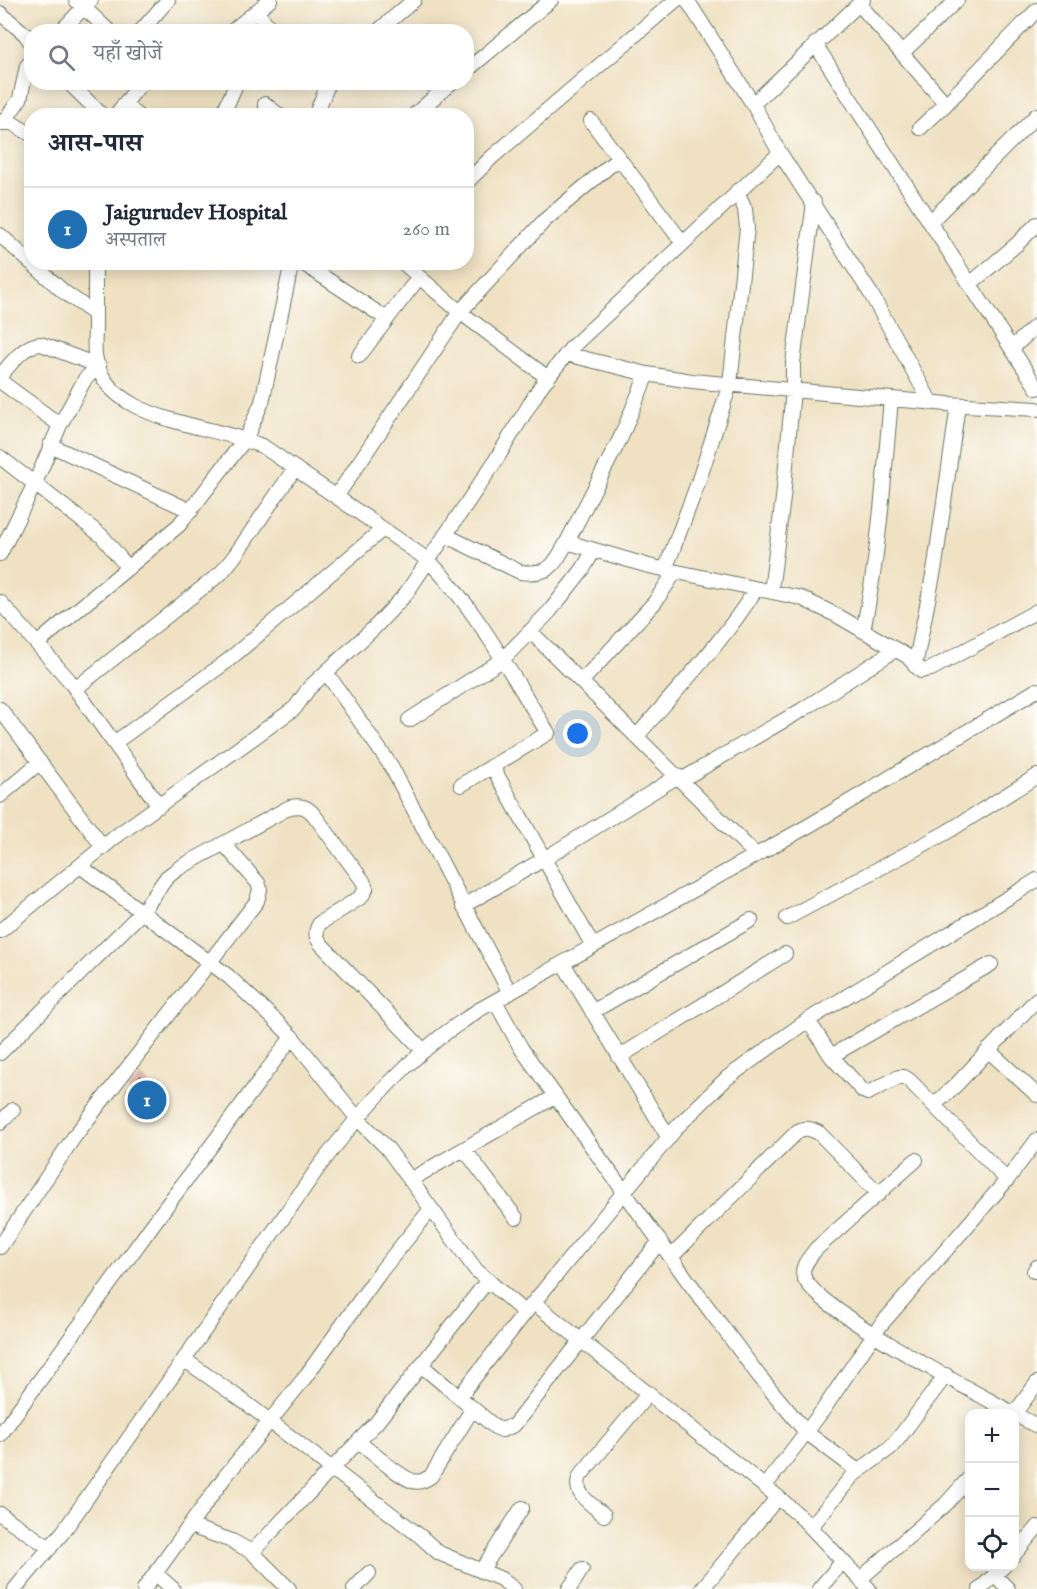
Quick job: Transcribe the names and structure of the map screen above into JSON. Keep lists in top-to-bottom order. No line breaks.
{"page":{"search":"यहाँ खोजें","heading":"आस-पास","list":[{"mark":"1","name":"Jaigurudev Hospital","note":"अस्पताल","value":"260 m"}],"pins":"1","map_buttons":["+","−"]}}
